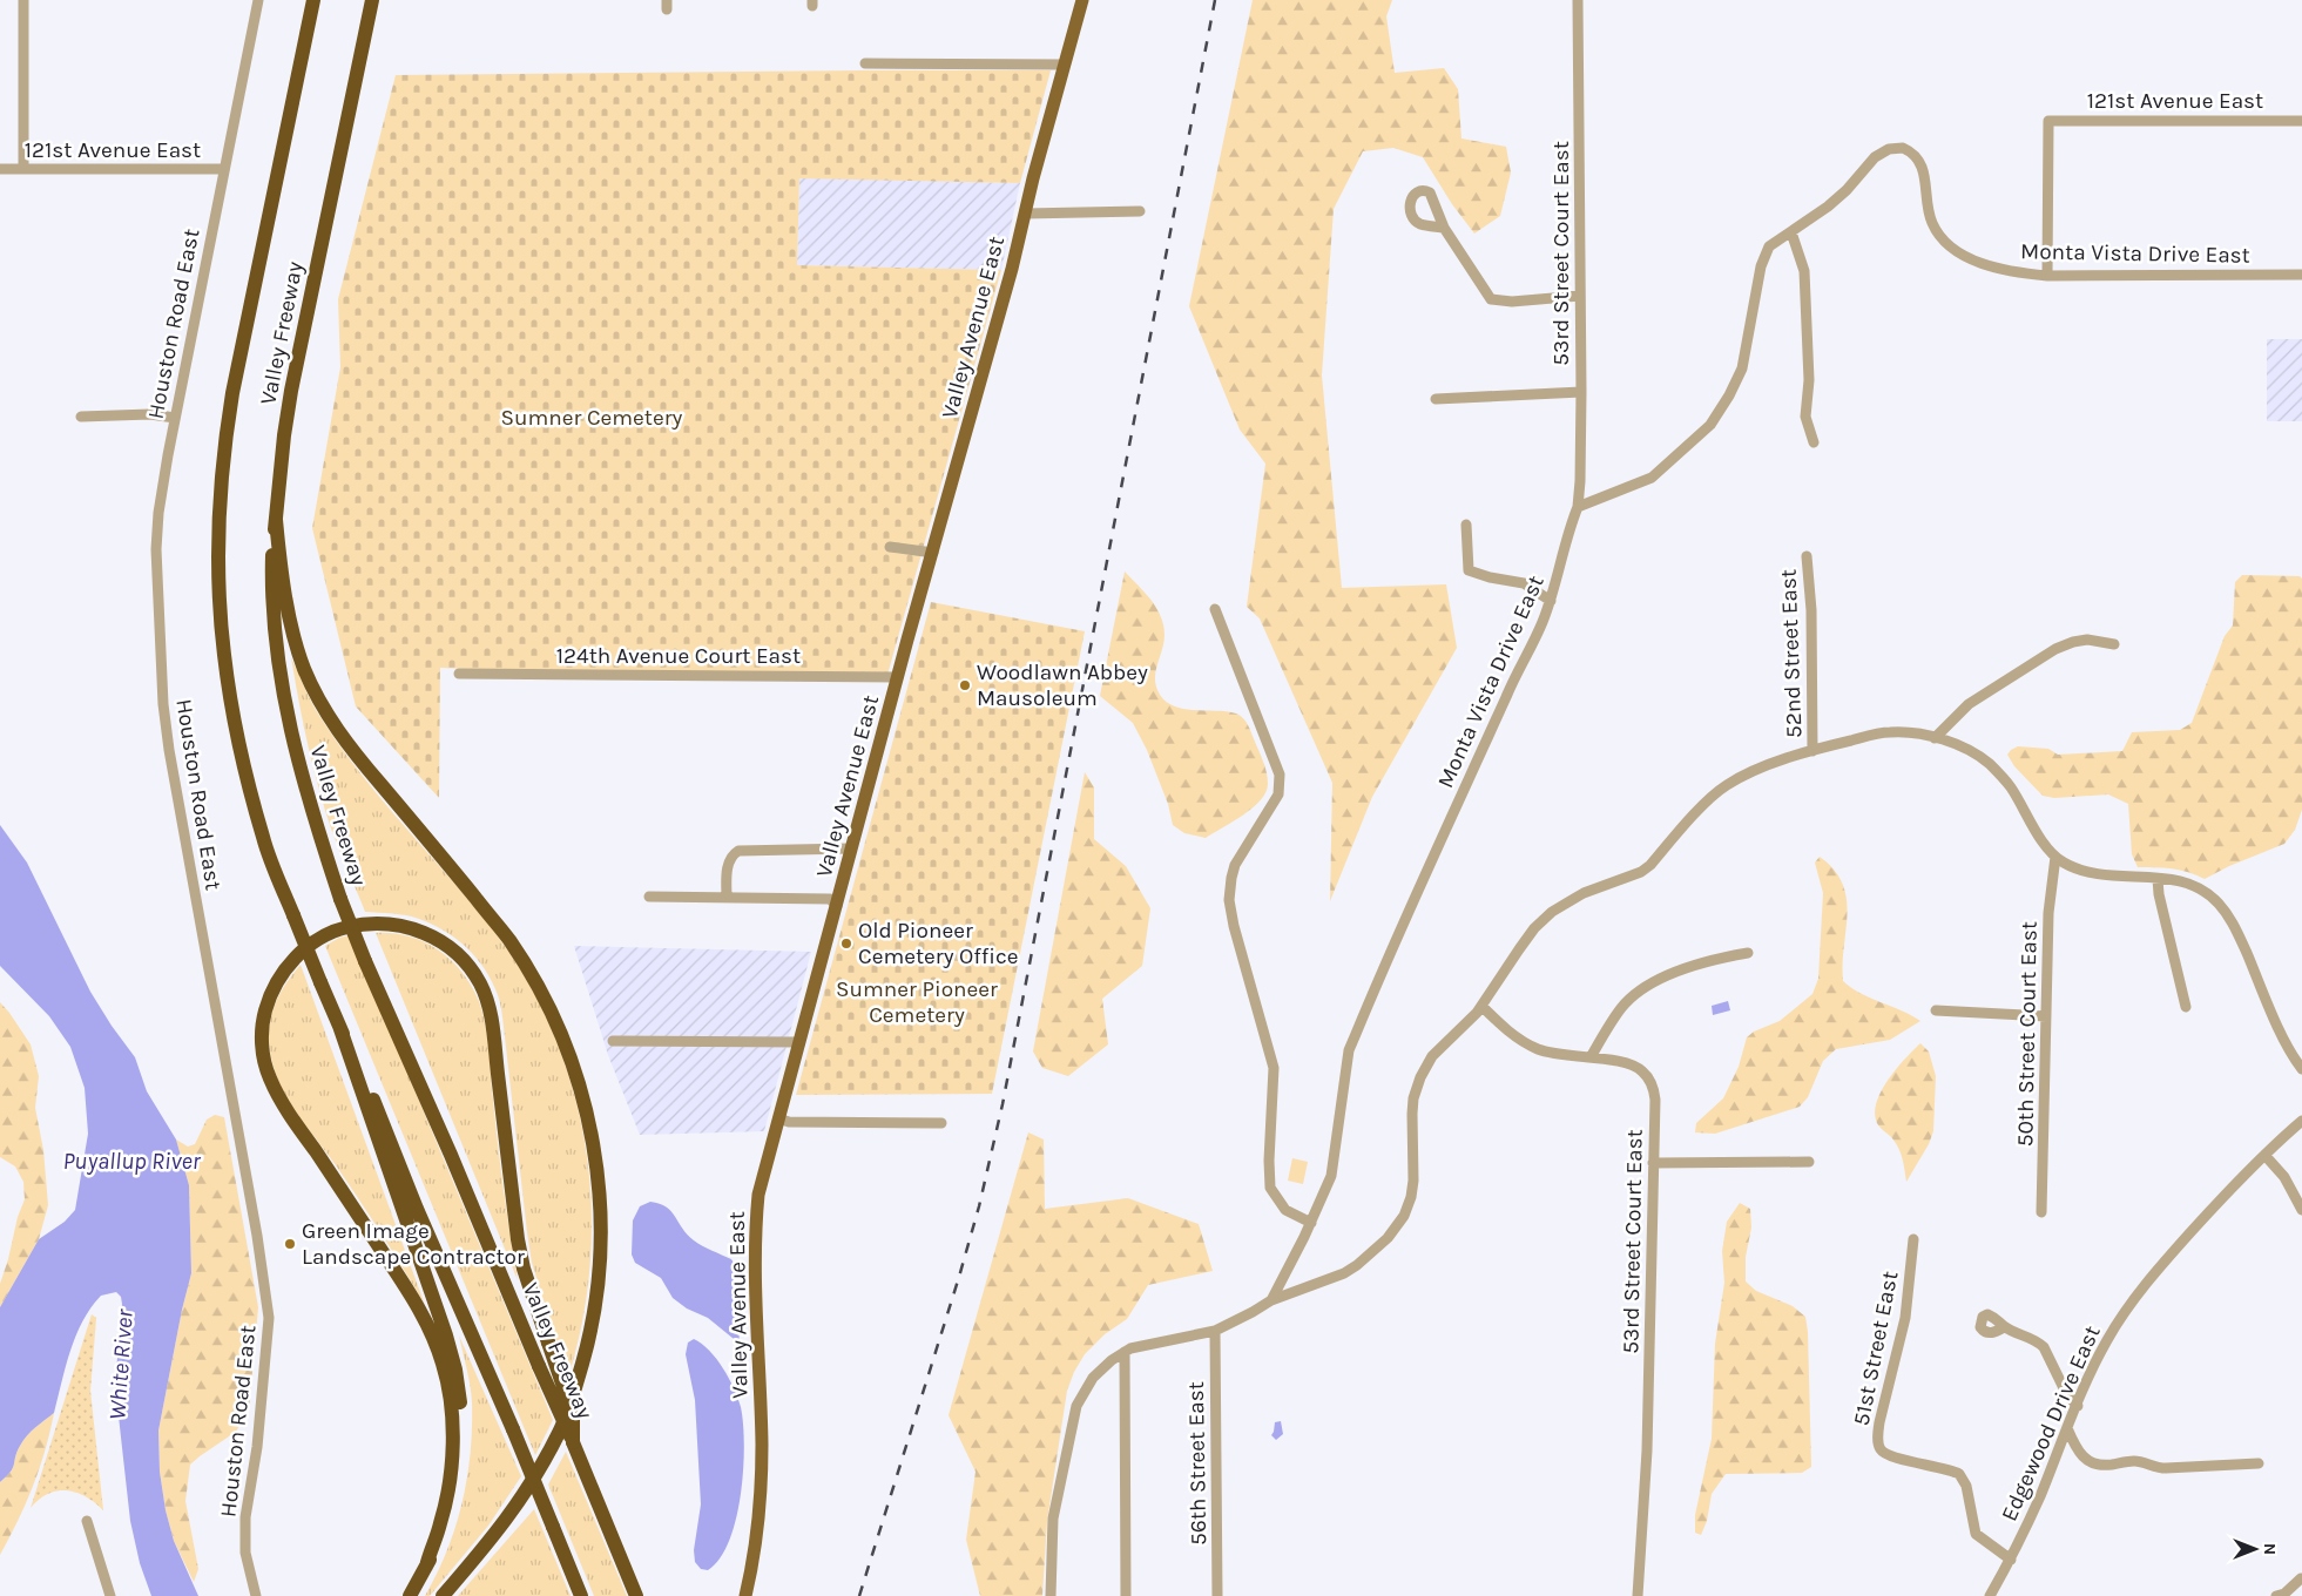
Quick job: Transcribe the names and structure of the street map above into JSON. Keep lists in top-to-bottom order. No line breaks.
{"streets":{"highway":["Valley Freeway"],"main road":["Valley Avenue East"],"street":["121st Avenue East","53rd Street Court East","Monta Vista Drive East","Houston Road East","52nd Street East","124th Avenue Court East","50th Street Court East","51st Street East","Edgewood Drive East","56th Street East"]},"crossings":[["121st Avenue East","Monta Vista Drive East"],["121st Avenue East","Houston Road East"],["53rd Street Court East","Monta Vista Drive East"],["Valley Avenue East","124th Avenue Court East"],["51st Street East","Edgewood Drive East"]],"water":["Puyallup River","White River"],"parks":["Sumner Cemetery","Sumner Pioneer Cemetery"],"places":["Woodlawn Abbey Mausoleum","Old Pioneer Cemetery Office","Green Image Landscape Contractor"],"north":"right"}
